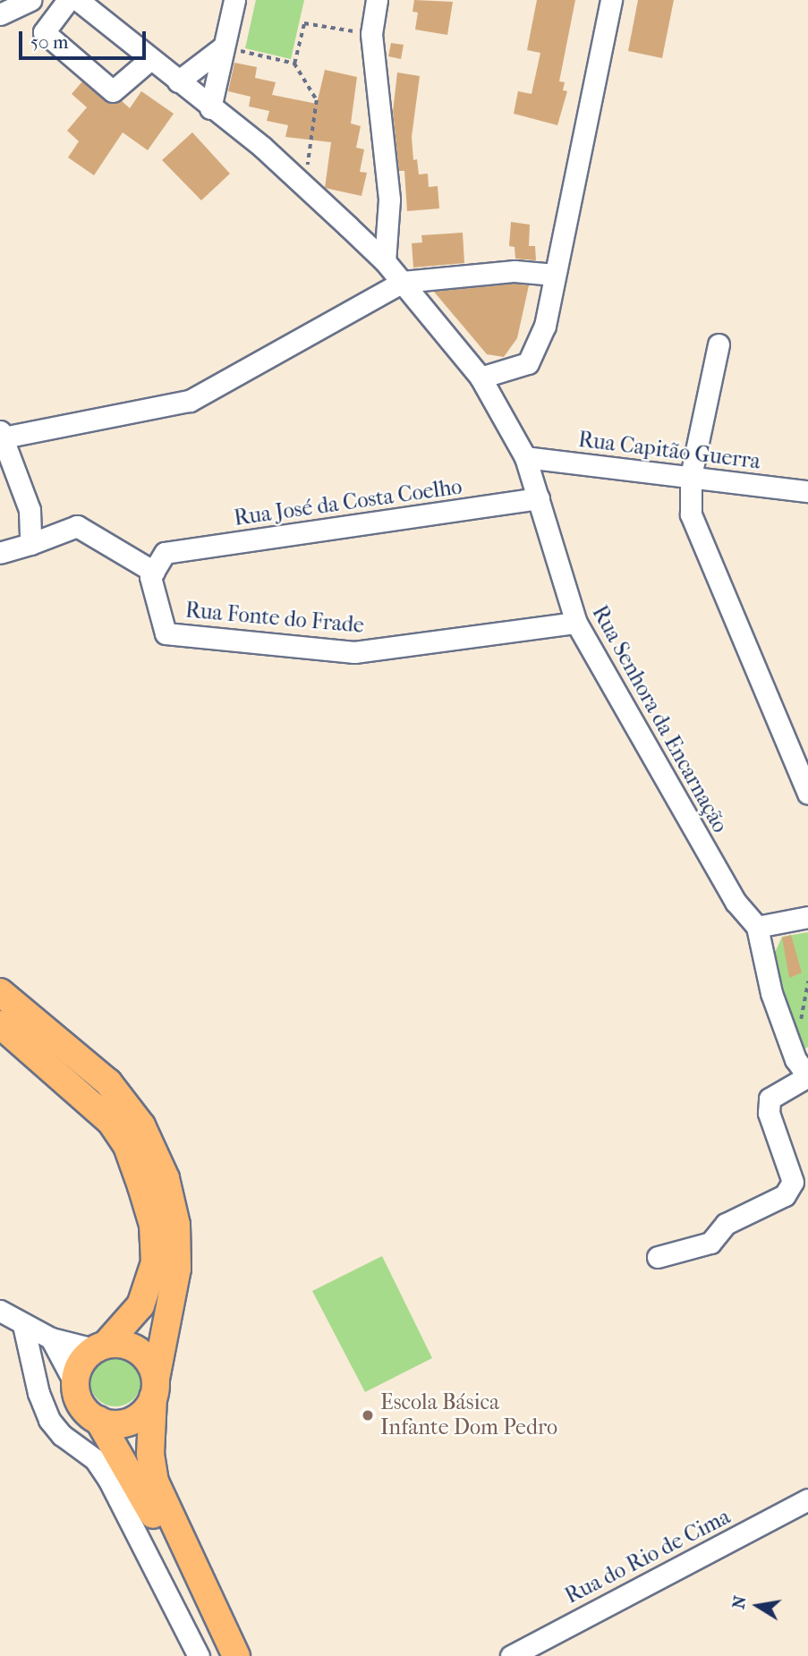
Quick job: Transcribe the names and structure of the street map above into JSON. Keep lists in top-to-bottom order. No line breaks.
{"streets":{"street":["Rua Capitão Guerra","Rua José da Costa Coelho","Rua Fonte do Frade","Rua Senhora da Encarnação","Rua do Rio de Cima"]},"crossings":[["Rua Capitão Guerra","Rua Senhora da Encarnação"],["Rua José da Costa Coelho","Rua Fonte do Frade"],["Rua José da Costa Coelho","Rua Senhora da Encarnação"],["Rua Fonte do Frade","Rua Senhora da Encarnação"]],"places":["Escola Básica Infante Dom Pedro"],"scale_bar":"50 m","north":"left"}
